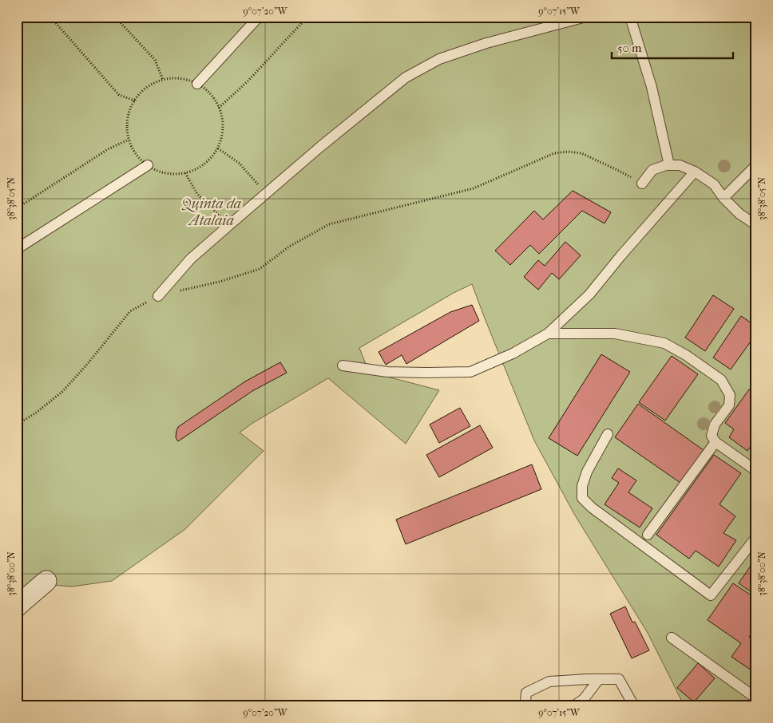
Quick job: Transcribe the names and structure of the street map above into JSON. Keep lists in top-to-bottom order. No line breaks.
{"parks":["Quinta da Atalaia"],"scale_bar":"50 m","coordinates":["9°07'20\"W","9°07'15\"W","38°38'05\"N","38°38'00\"N"]}
